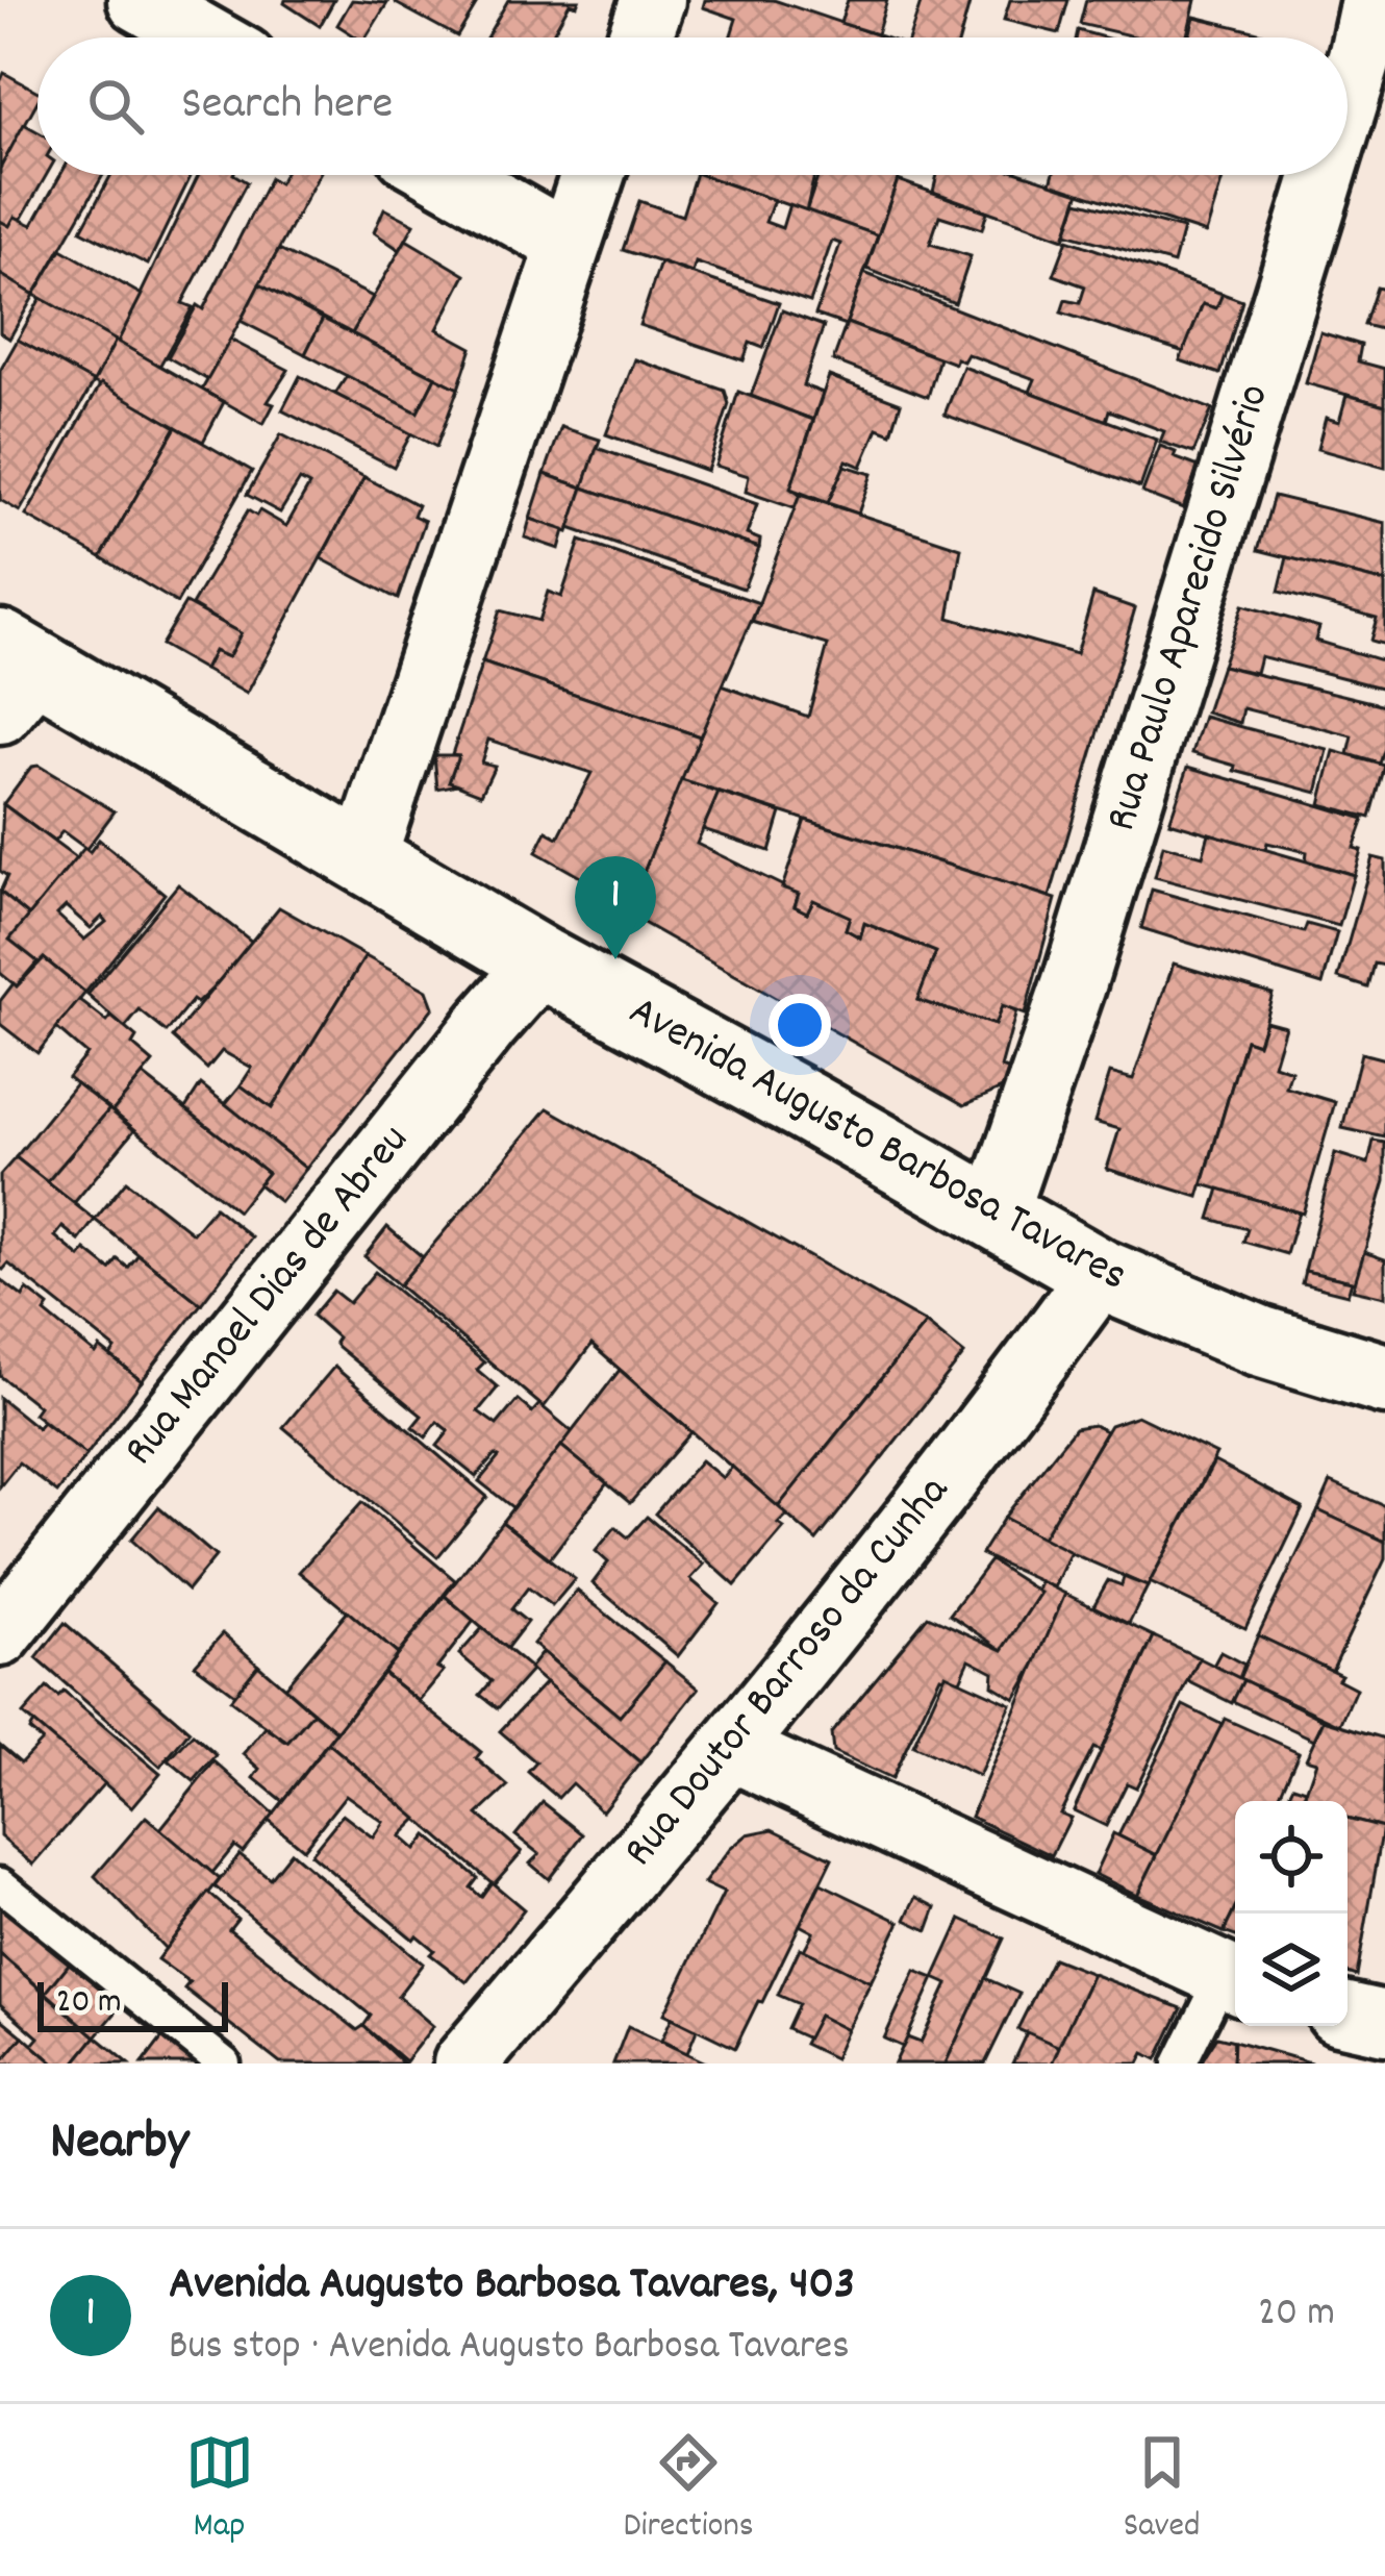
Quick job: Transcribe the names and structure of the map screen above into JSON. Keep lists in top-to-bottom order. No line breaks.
{"streets":{"street":["Rua Paulo Aparecido Silvério","Avenida Augusto Barbosa Tavares","Rua Manoel Dias de Abreu","Rua Doutor Barroso da Cunha"]},"crossings":[["Rua Paulo Aparecido Silvério","Avenida Augusto Barbosa Tavares"],["Avenida Augusto Barbosa Tavares","Rua Manoel Dias de Abreu"],["Avenida Augusto Barbosa Tavares","Rua Doutor Barroso da Cunha"]],"scale_bar":"20 m","page":{"search":"Search here","pins":"1","scale":"20 m","heading":"Nearby","list":[{"mark":"1","name":"Avenida Augusto Barbosa Tavares, 403","note":"Bus stop · Avenida Augusto Barbosa Tavares","value":"20 m"}],"nav":["Map","Directions","Saved"]}}
